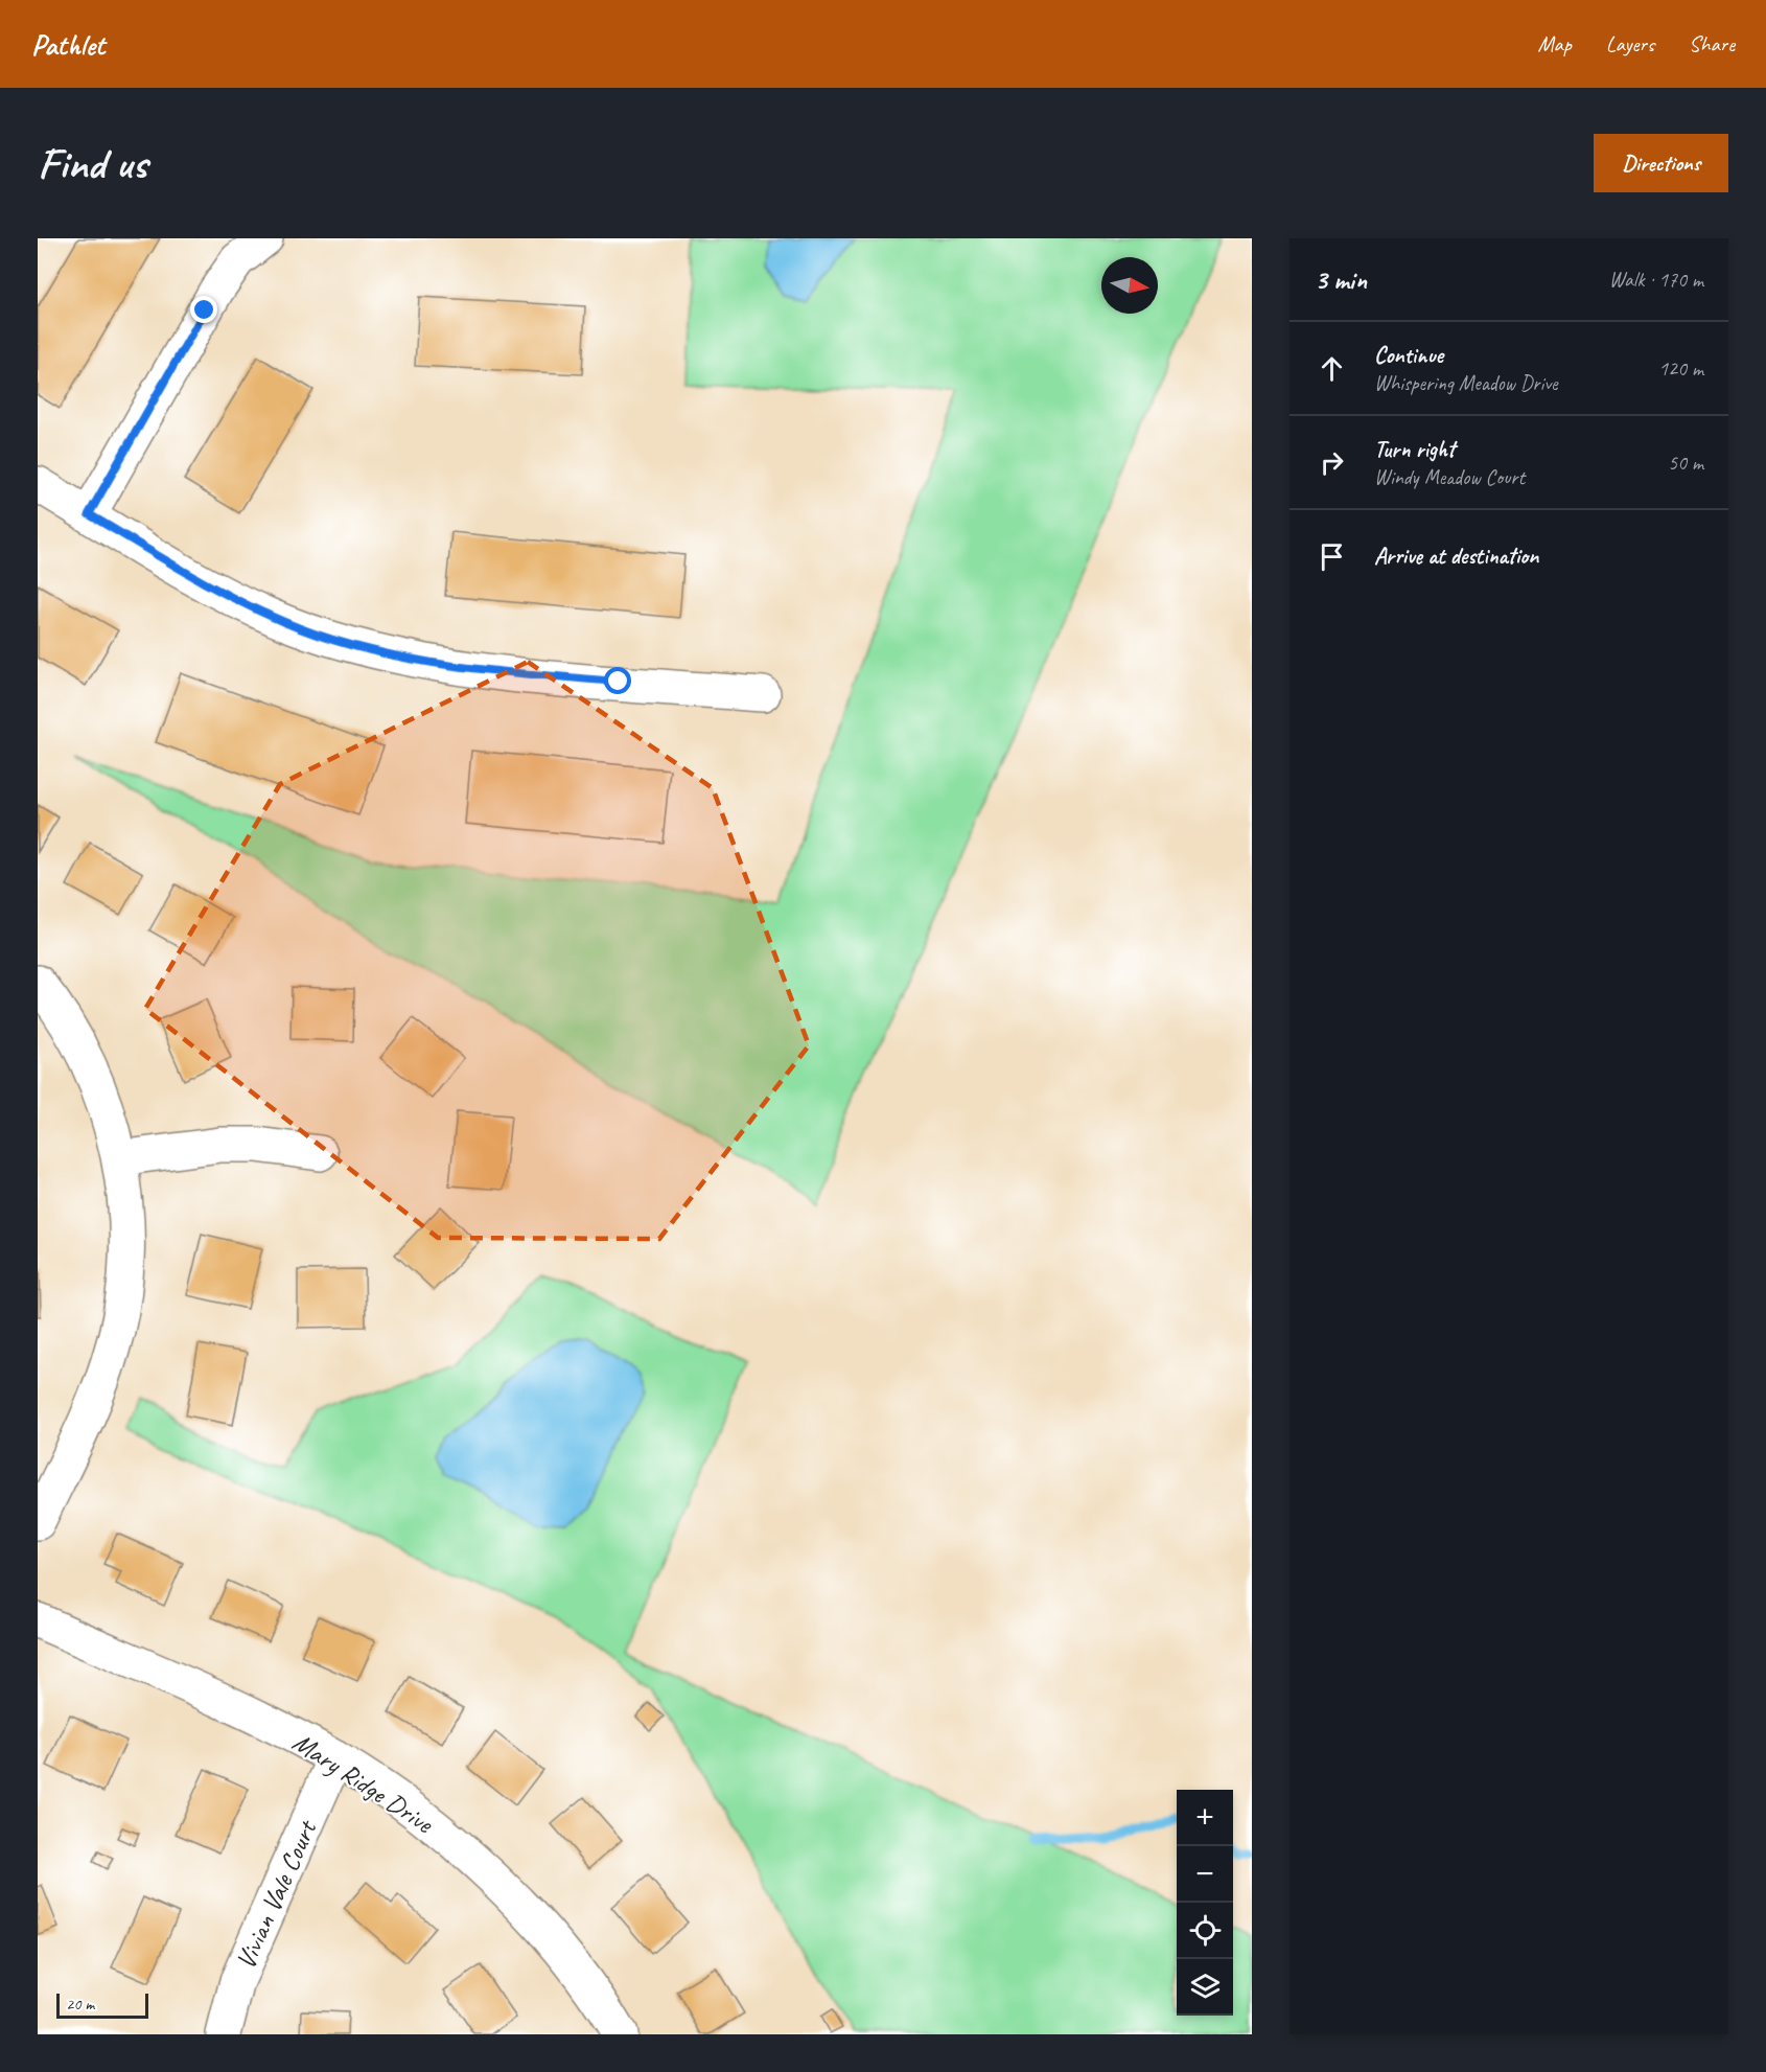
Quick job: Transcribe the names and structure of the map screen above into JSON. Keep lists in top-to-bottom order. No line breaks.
{"streets":{"street":["Mary Ridge Drive","Vivian Vale Court"]},"crossings":[["Mary Ridge Drive","Vivian Vale Court"]],"scale_bar":"20 m","north":"right","page":{"header":"Pathlet","nav":["Map","Layers","Share"],"buttons":"Directions","title":"Find us","heading":["3 min","Walk · 170 m"],"list":[["Continue","Whispering Meadow Drive","120 m"],["Turn right","Windy Meadow Court","50 m"],"Arrive at destination"],"map_buttons":["+","−"],"scale":"20 m"}}
